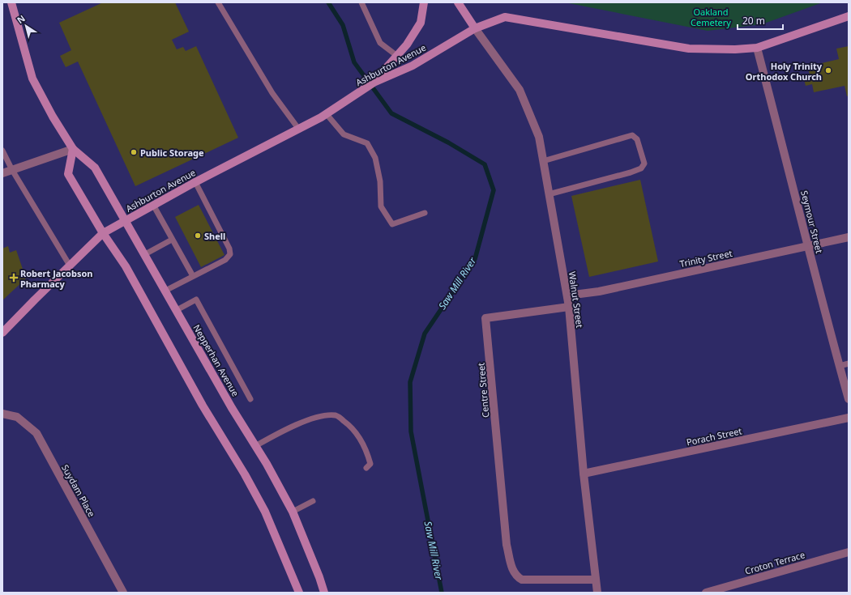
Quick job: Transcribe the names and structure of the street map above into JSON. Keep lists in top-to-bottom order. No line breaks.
{"streets":{"main road":["Ashburton Avenue","Nepperhan Avenue"],"street":["Seymour Street","Trinity Street","Walnut Street","Centre Street","Porach Street","Suydam Place","Croton Terrace"]},"crossings":[["Ashburton Avenue","Seymour Street"],["Ashburton Avenue","Walnut Street"],["Ashburton Avenue","Nepperhan Avenue"],["Seymour Street","Trinity Street"],["Trinity Street","Walnut Street"],["Walnut Street","Centre Street"],["Walnut Street","Porach Street"]],"water":["Saw Mill River"],"parks":["Oakland Cemetery"],"places":{"other":["Holy Trinity Orthodox Church","Public Storage","Shell"],"health":["Robert Jacobson Pharmacy"]},"scale_bar":"20 m","north":"top left"}
